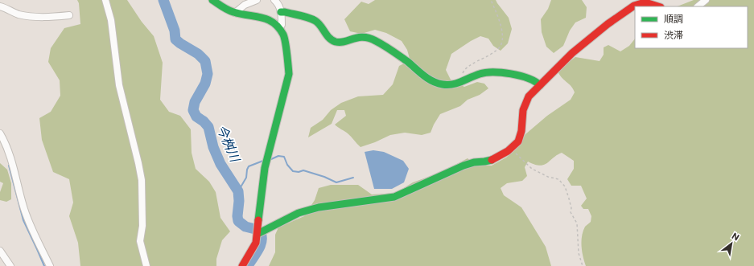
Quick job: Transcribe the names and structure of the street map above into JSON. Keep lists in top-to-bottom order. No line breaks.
{"water":["今桝川"],"legend":["順調","渋滞"],"north":"top right"}
